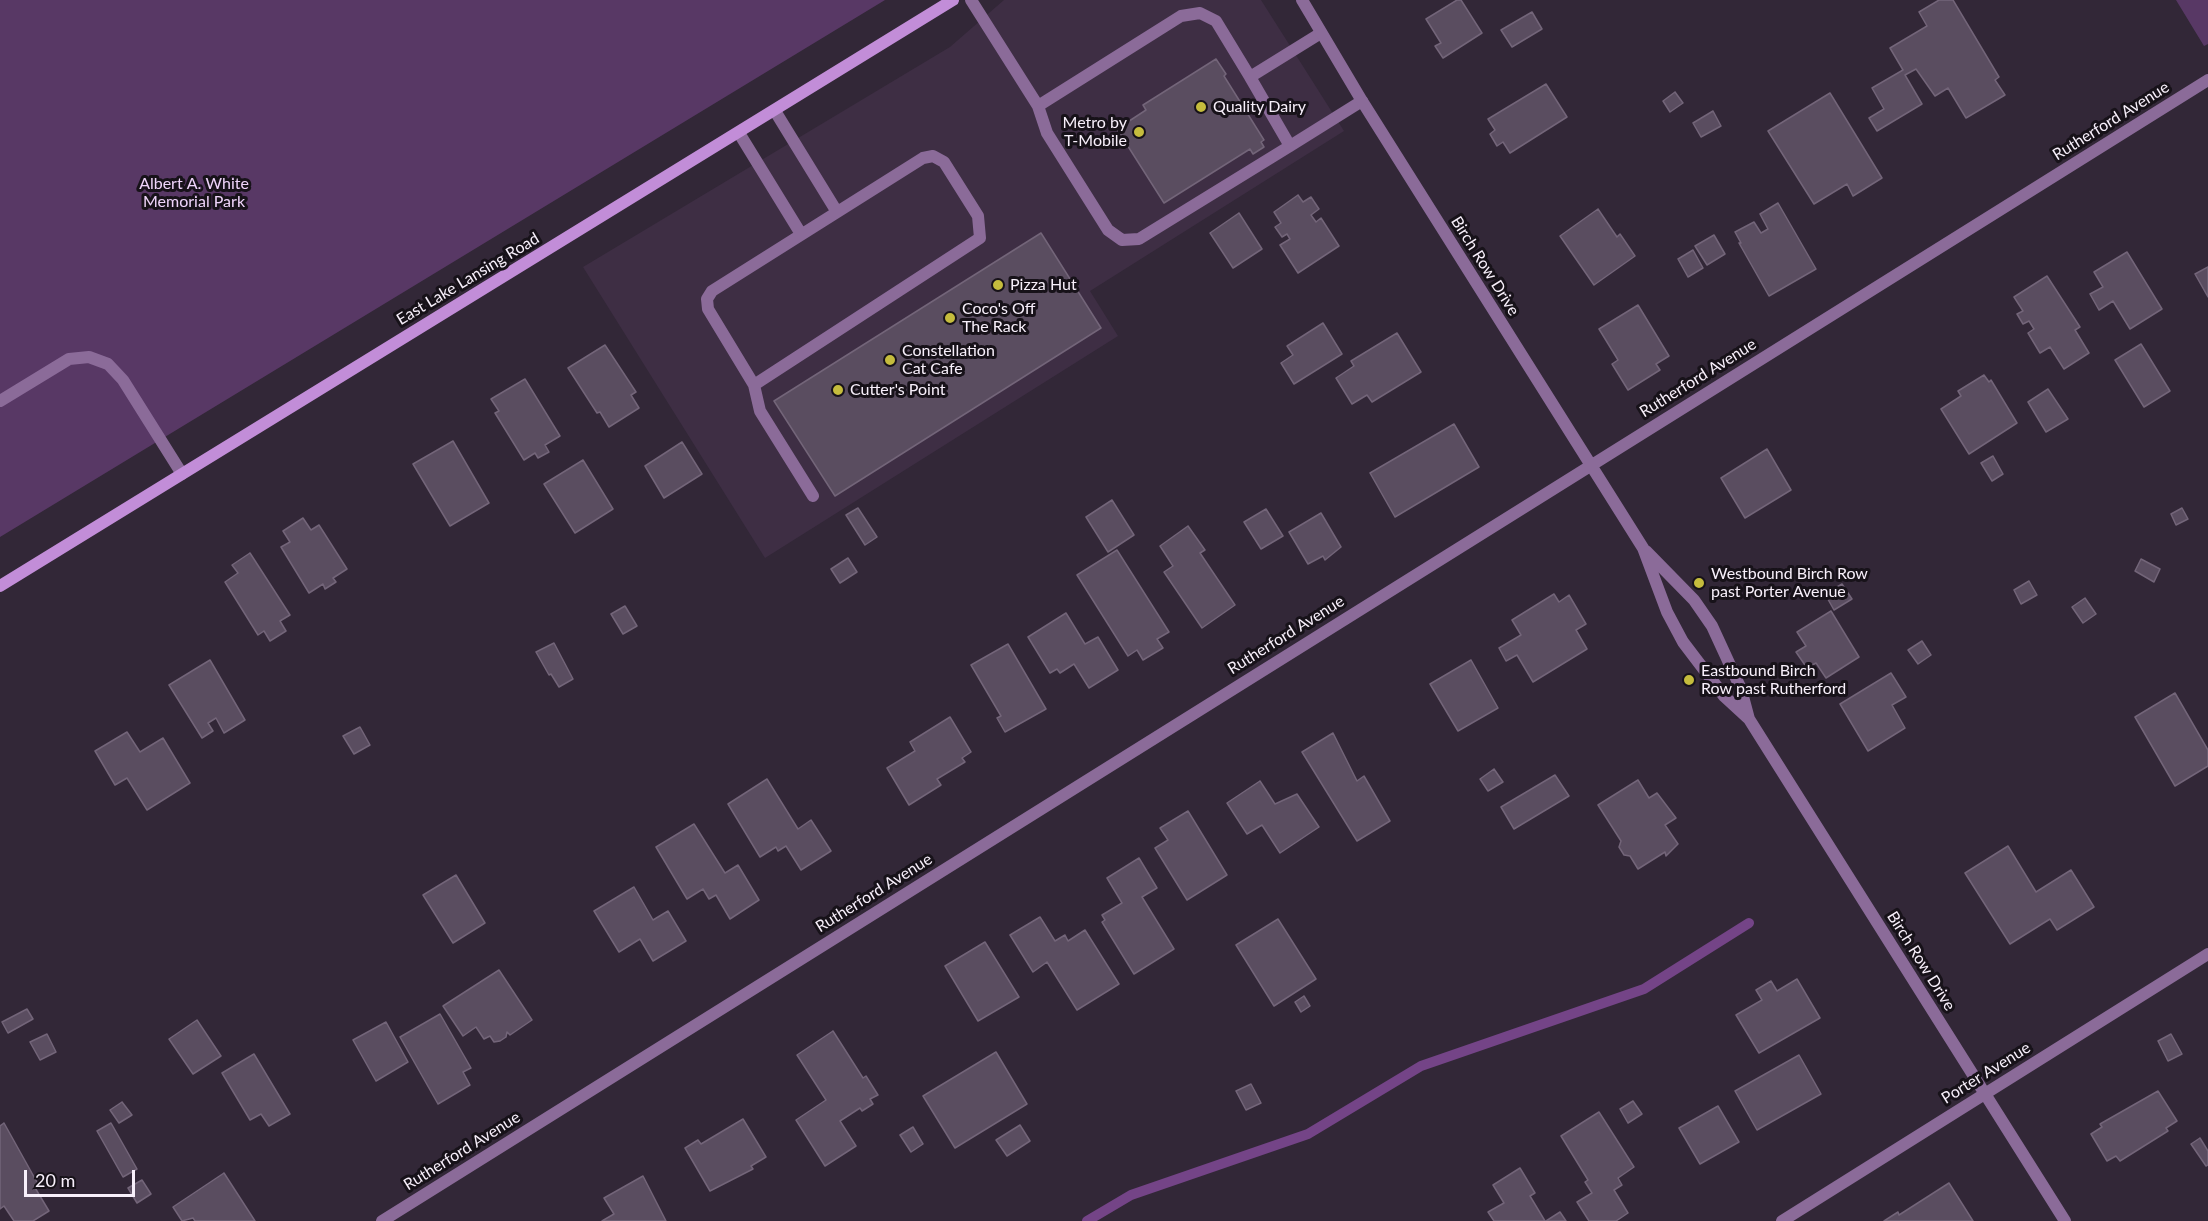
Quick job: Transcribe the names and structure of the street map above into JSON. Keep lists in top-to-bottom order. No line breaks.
{"streets":{"main road":["East Lake Lansing Road"],"street":["Rutherford Avenue","Birch Row Drive","Porter Avenue"]},"crossings":[["Rutherford Avenue","Birch Row Drive"],["Birch Row Drive","Porter Avenue"]],"parks":["Albert A. White Memorial Park"],"places":["Quality Dairy","Metro by T-Mobile","Pizza Hut","Coco's Off The Rack","Constellation Cat Cafe","Cutter's Point","Westbound Birch Row past Porter Avenue","Eastbound Birch Row past Rutherford"],"scale_bar":"20 m"}
